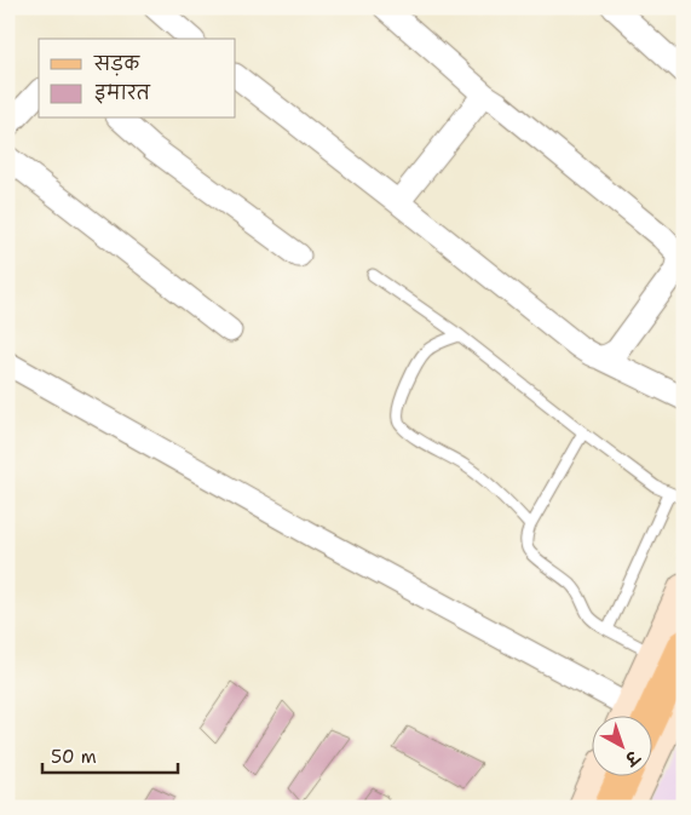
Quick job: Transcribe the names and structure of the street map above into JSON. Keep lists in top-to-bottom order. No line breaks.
{"legend":["सड़क","इमारत"],"scale_bar":"50 m","north":"bottom right"}
